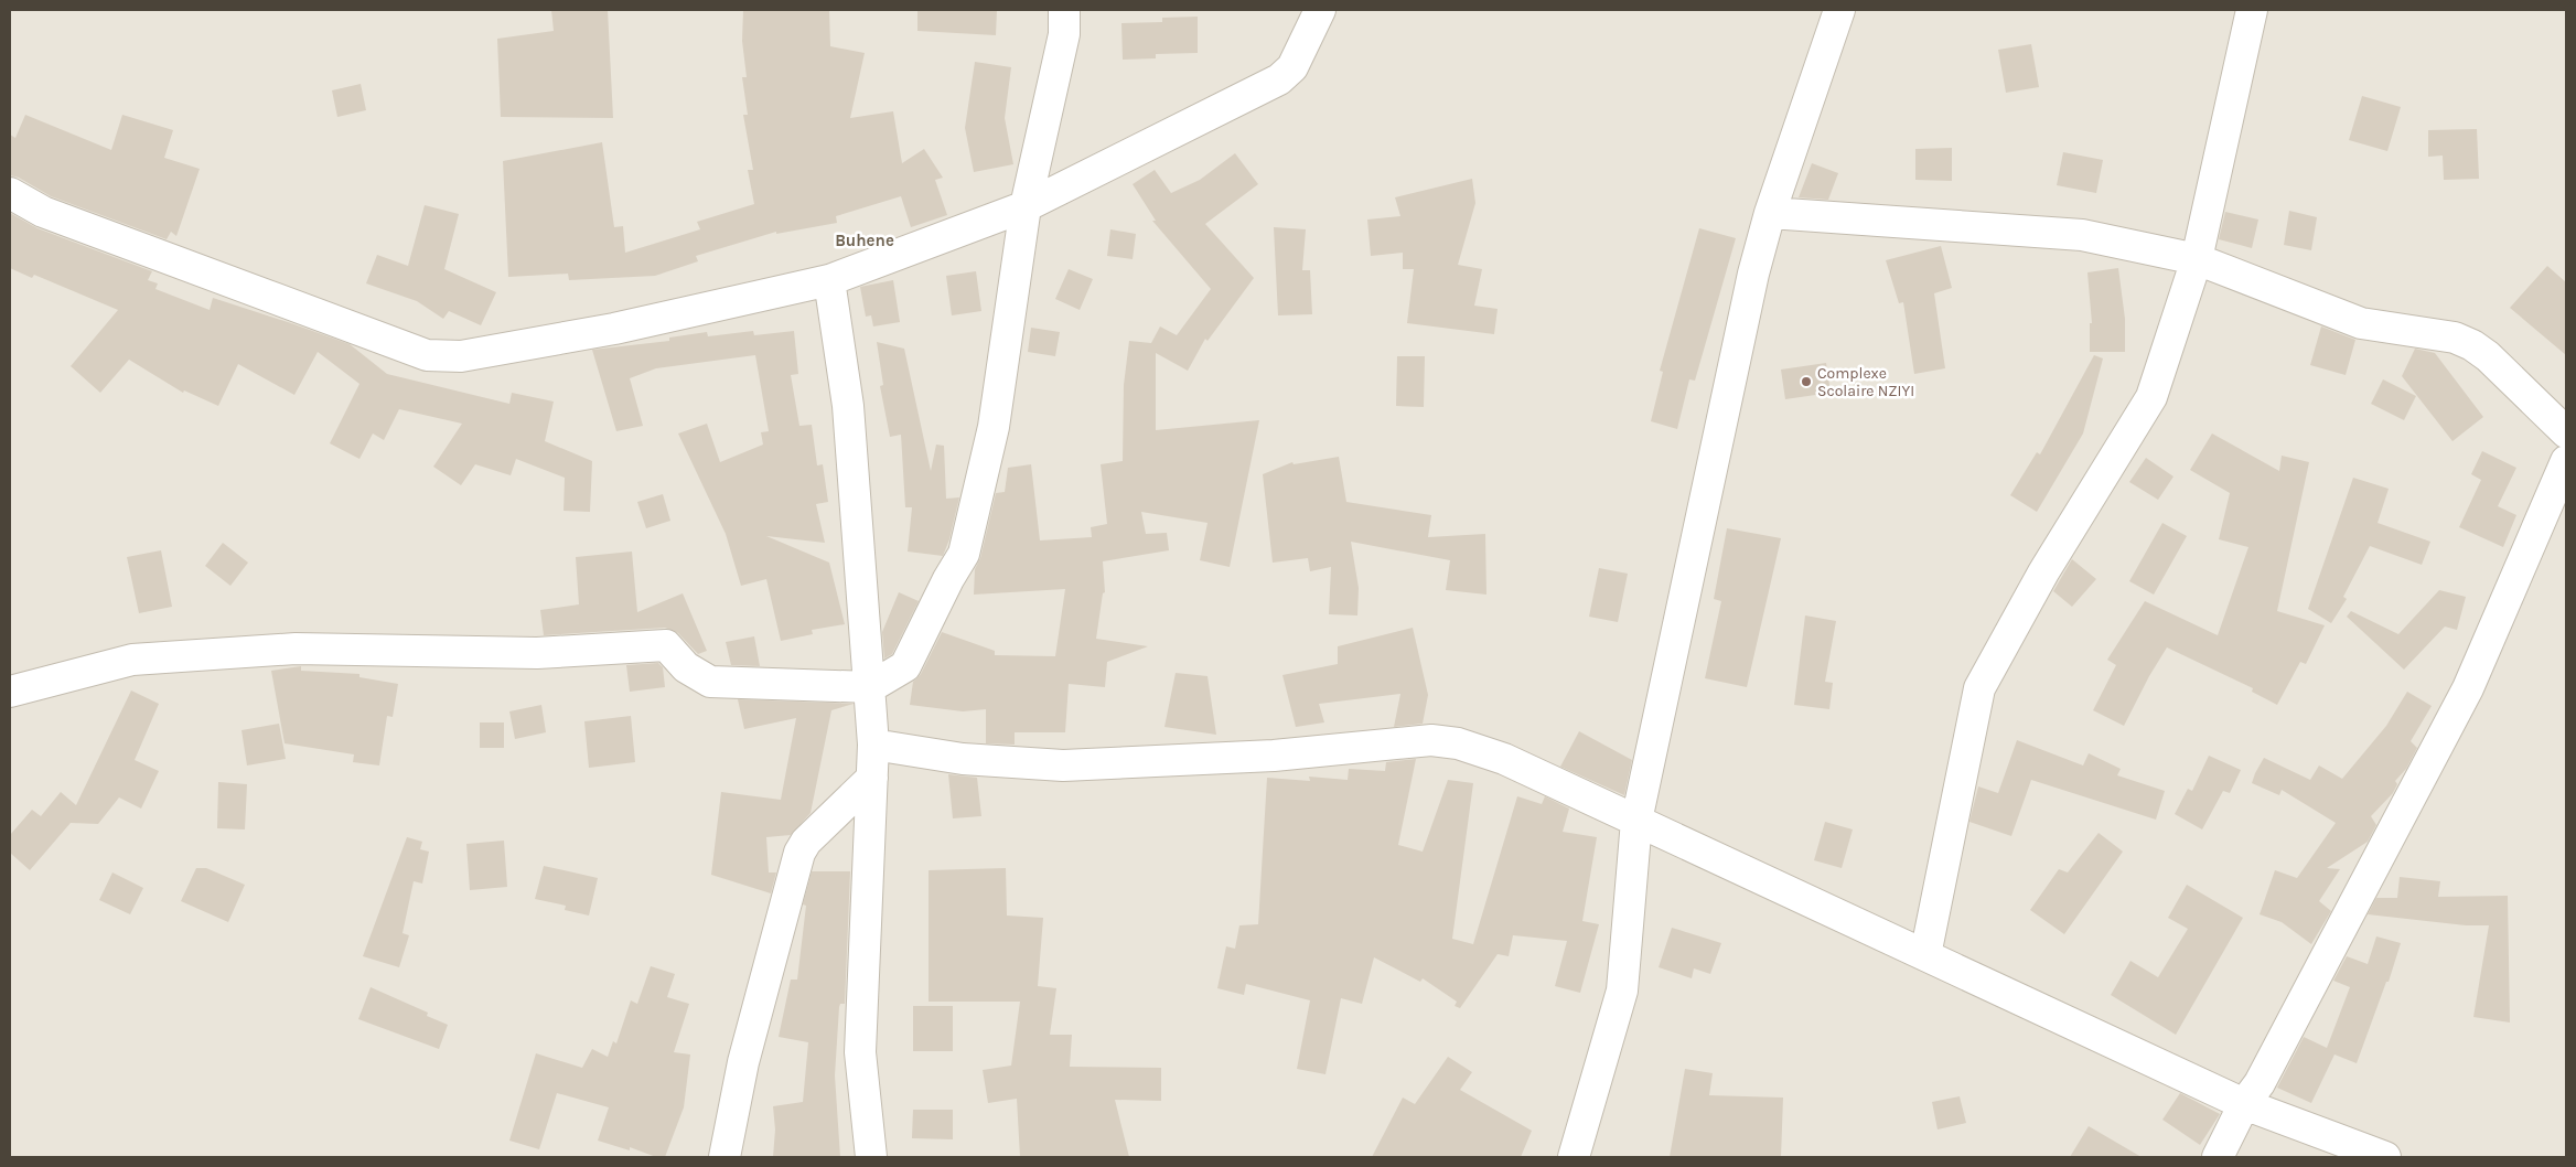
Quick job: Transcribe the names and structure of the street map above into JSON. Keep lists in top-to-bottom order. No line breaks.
{"districts":["Buhene"],"places":["Complexe Scolaire NZIYI"]}
